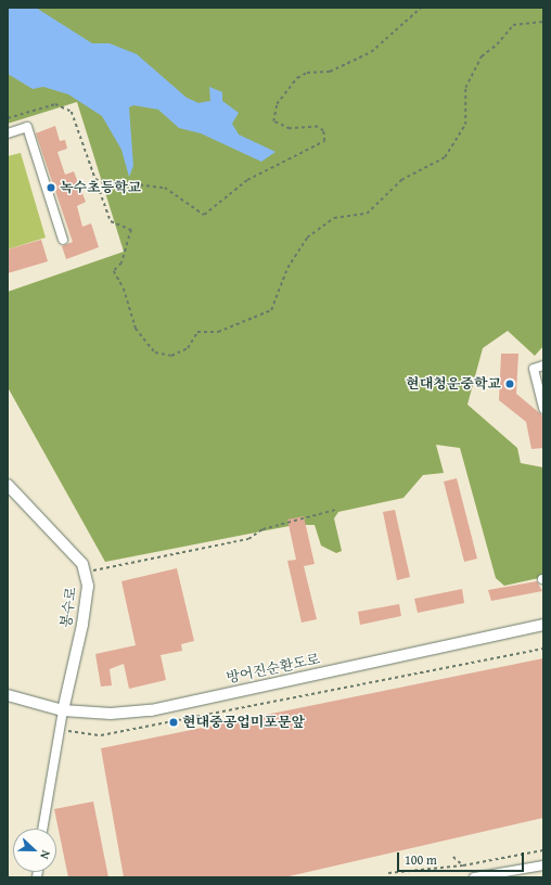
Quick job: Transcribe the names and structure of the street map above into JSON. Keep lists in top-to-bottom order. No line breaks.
{"streets":{"main road":["봉수로","방어진순환도로"]},"crossings":[["봉수로","방어진순환도로"]],"places":["녹수초등학교","현대청운중학교","현대중공업미포문앞"],"scale_bar":"100 m","north":"right"}
